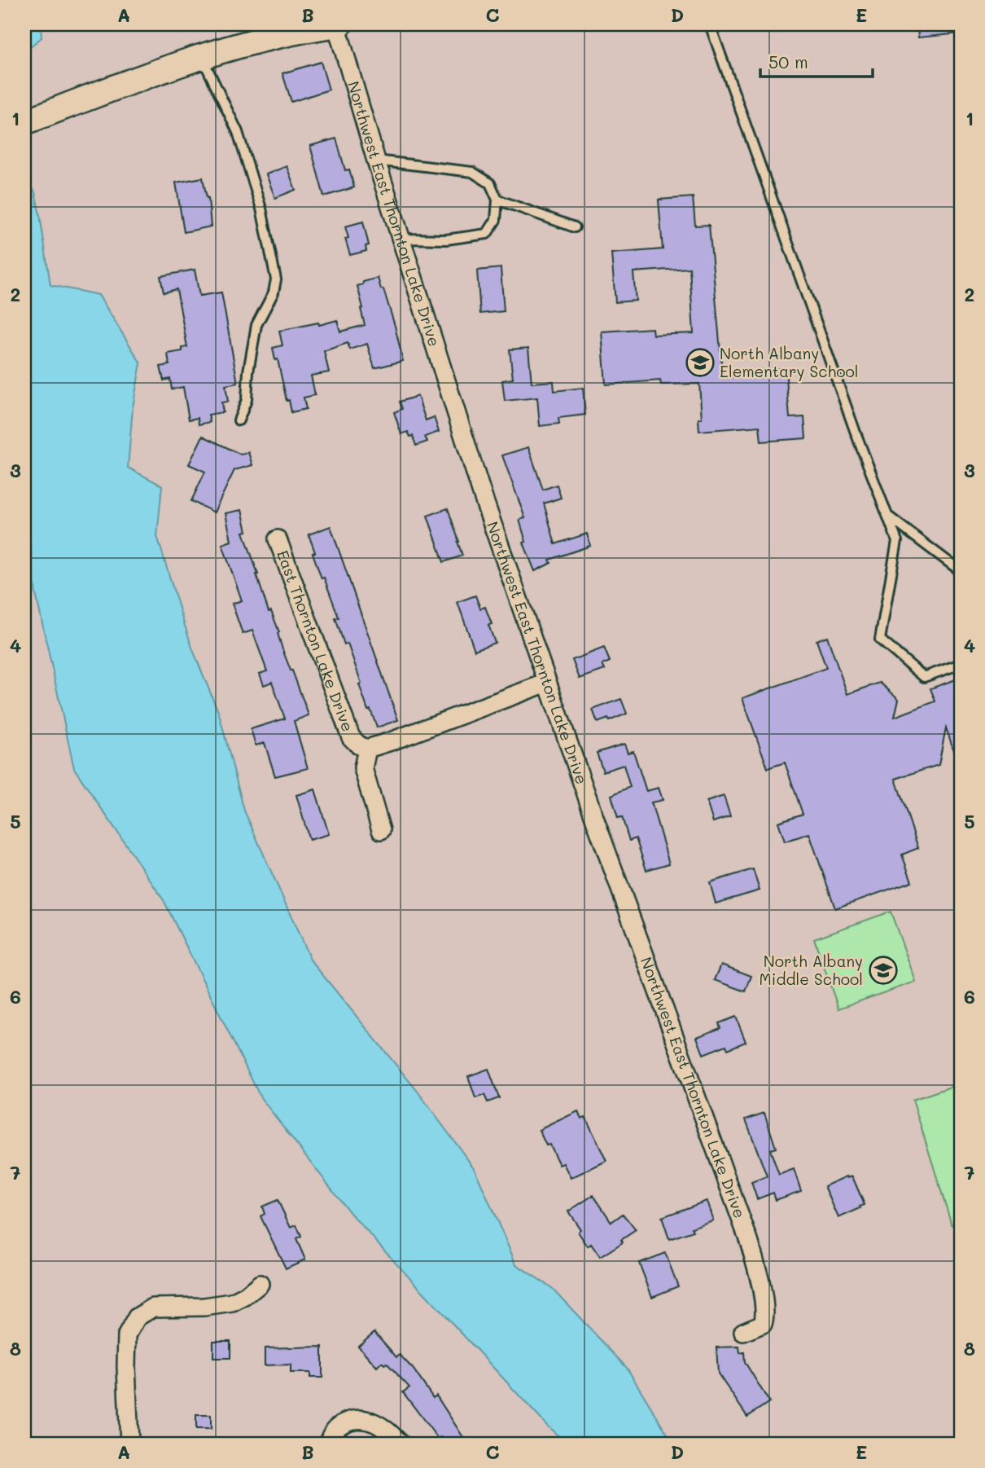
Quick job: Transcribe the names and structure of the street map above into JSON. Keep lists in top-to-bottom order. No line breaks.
{"streets":{"street":["Northwest East Thornton Lake Drive","East Thornton Lake Drive"]},"crossings":[["Northwest East Thornton Lake Drive","East Thornton Lake Drive"]],"places":{"school or university":["North Albany Elementary School","North Albany Middle School"]},"scale_bar":"50 m","grid":{"columns":["A","B","C","D","E"],"rows":["1","2","3","4","5","6","7","8"]}}
